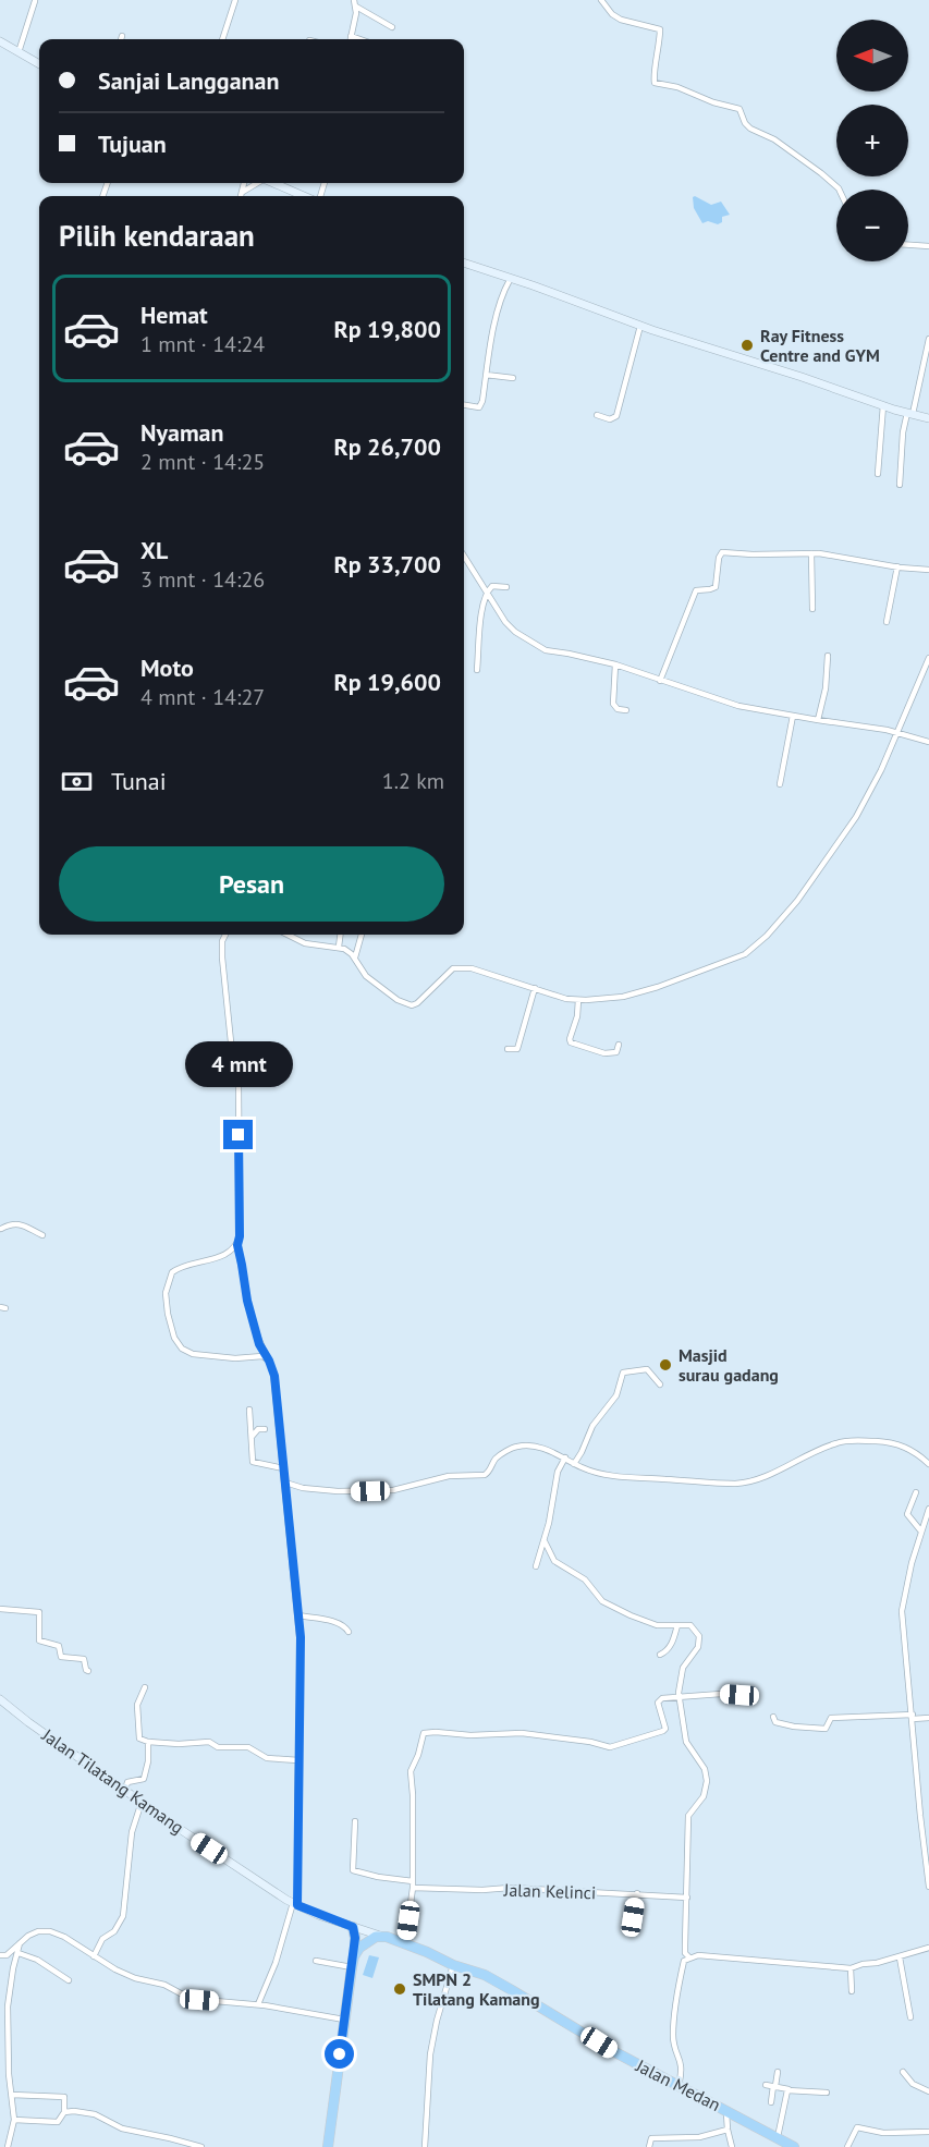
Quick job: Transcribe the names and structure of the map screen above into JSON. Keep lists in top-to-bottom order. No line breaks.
{"streets":{"highway":["Jalan Medan"],"street":["Jalan Tilatang Kamang","Jalan Kelinci"]},"crossings":[["Jalan Tilatang Kamang","Jalan Medan"]],"places":["Ray Fitness Centre and GYM","Masjid surau gadang","SMPN 2 Tilatang Kamang"],"north":"left","page":{"map_buttons":["+","−"],"banner":["Sanjai Langganan","Tujuan"],"heading":"Pilih kendaraan","list":[{"name":"Hemat","note":"1 mnt · 14:24","value":"Rp 19,800"},{"name":"Nyaman","note":"2 mnt · 14:25","value":"Rp 26,700"},{"name":"XL","note":"3 mnt · 14:26","value":"Rp 33,700"},{"name":"Moto","note":"4 mnt · 14:27","value":"Rp 19,600"}],"pay":["Tunai","1.2 km"],"buttons":"Pesan","bubble":"4 mnt"}}
